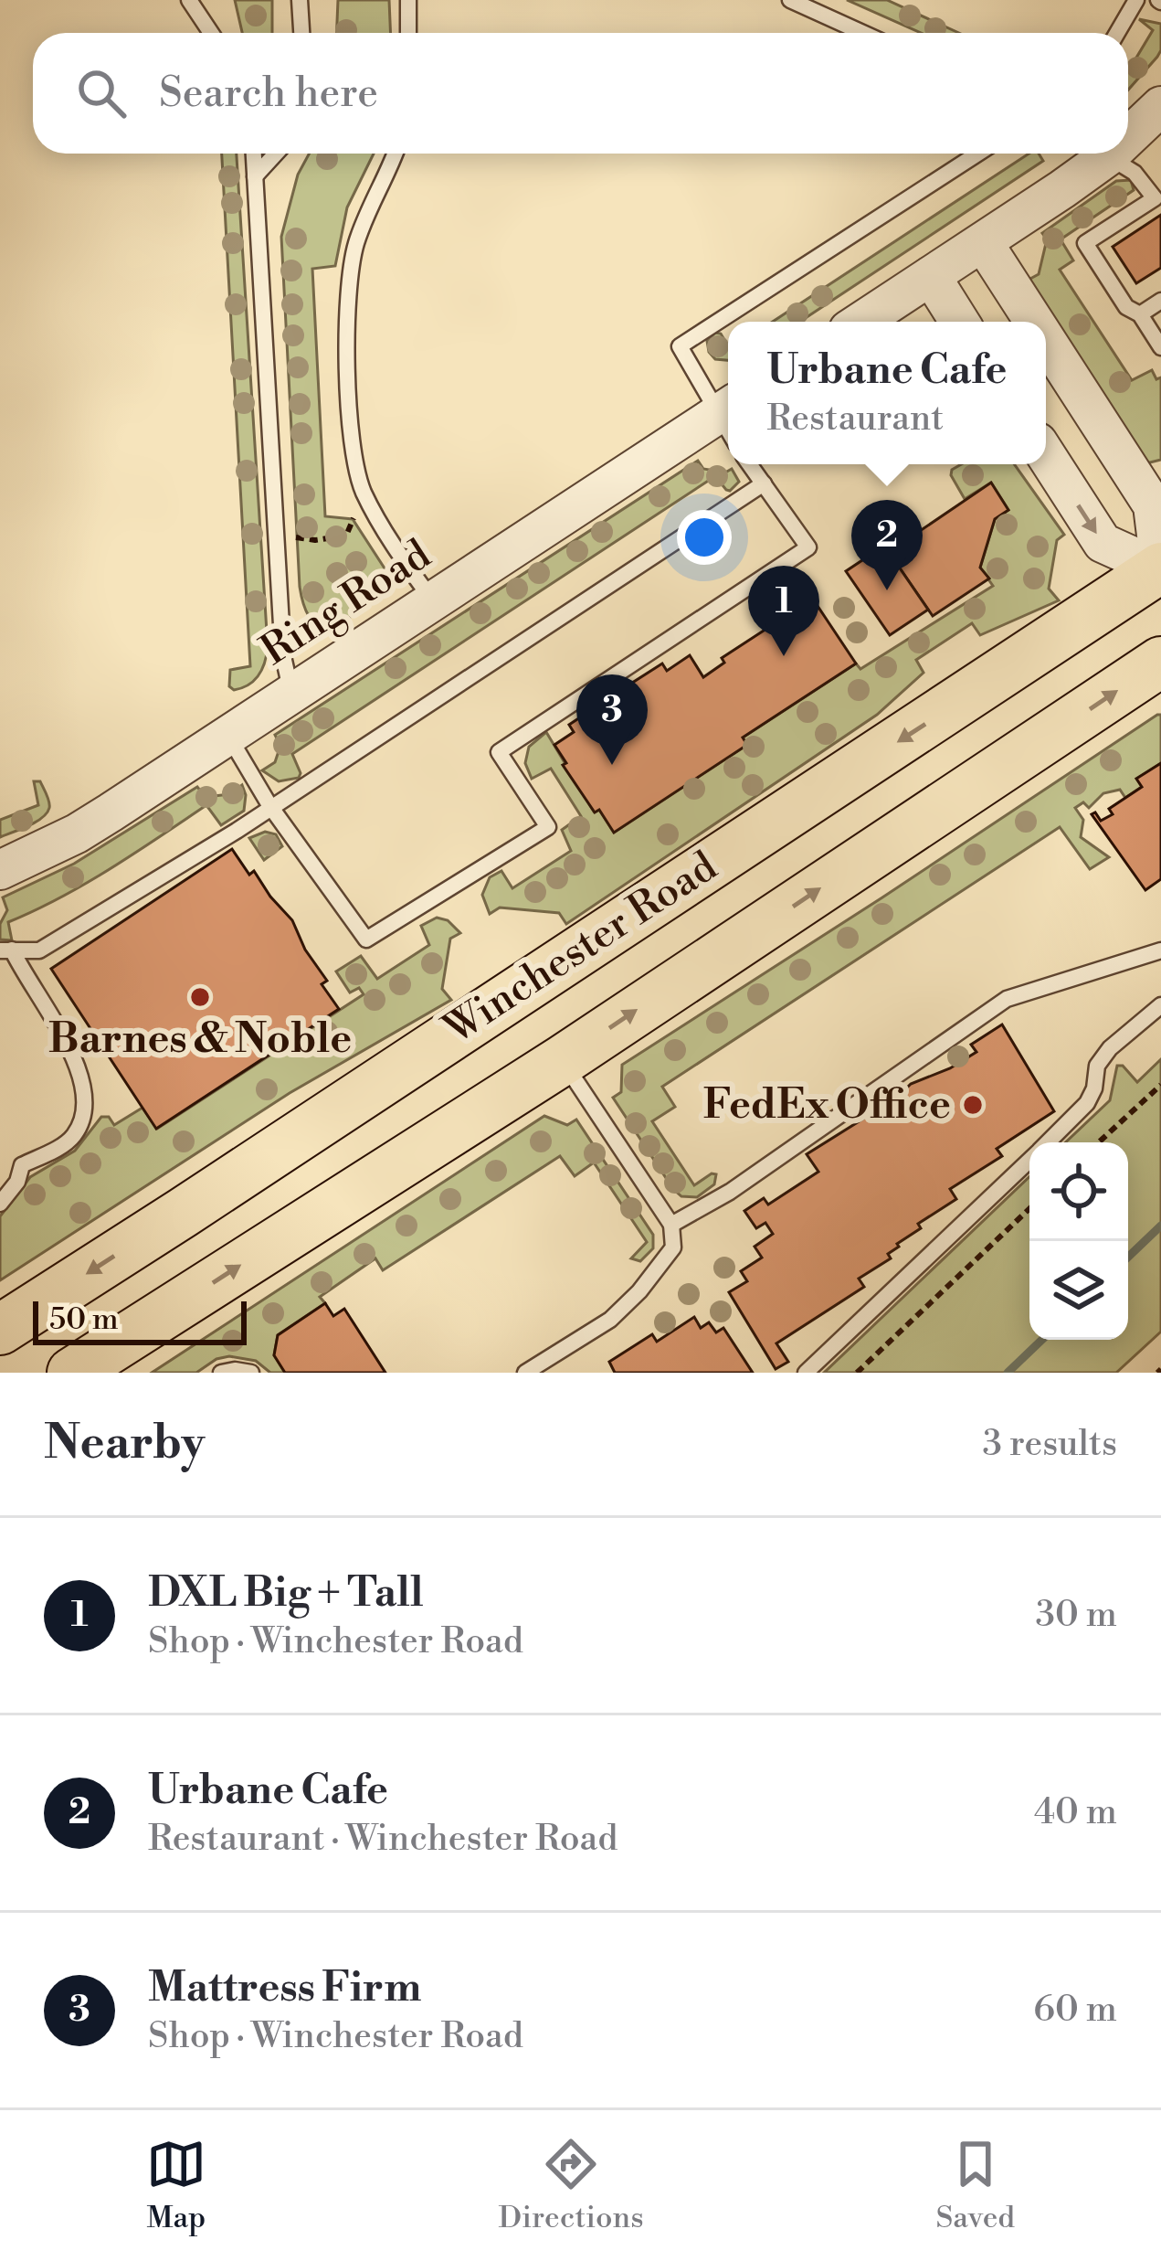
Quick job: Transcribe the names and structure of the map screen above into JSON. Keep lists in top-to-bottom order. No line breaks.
{"streets":{"main road":["Winchester Road"],"street":["Ring Road"]},"places":["Barnes & Noble","FedEx Office"],"scale_bar":"50 m","page":{"search":"Search here","popup":["Urbane Cafe","Restaurant"],"pins":["2","1","3"],"scale":"50 m","heading":["Nearby","3 results"],"list":[{"mark":"1","name":"DXL Big + Tall","note":"Shop · Winchester Road","value":"30 m"},{"mark":"2","name":"Urbane Cafe","note":"Restaurant · Winchester Road","value":"40 m"},{"mark":"3","name":"Mattress Firm","note":"Shop · Winchester Road","value":"60 m"}],"nav":["Map","Directions","Saved"]}}
